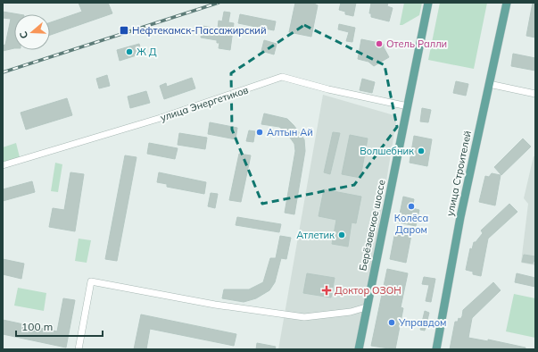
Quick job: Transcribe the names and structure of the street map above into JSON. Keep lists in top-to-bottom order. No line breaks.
{"streets":{"main road":["улица Строителей","Берёзовское шоссе"],"street":["улица Энергетиков"]},"crossings":[["улица Энергетиков","Берёзовское шоссе"]],"places":{"transit":["Нефтекамск-Пассажирский"],"other":["Отель Ралли","Ж Д","Алтын Ай","Волшебник","Колёса Даром","Атлетик","Управдом"],"health":["Доктор ОЗОН"]},"scale_bar":"100 m","north":"left"}
